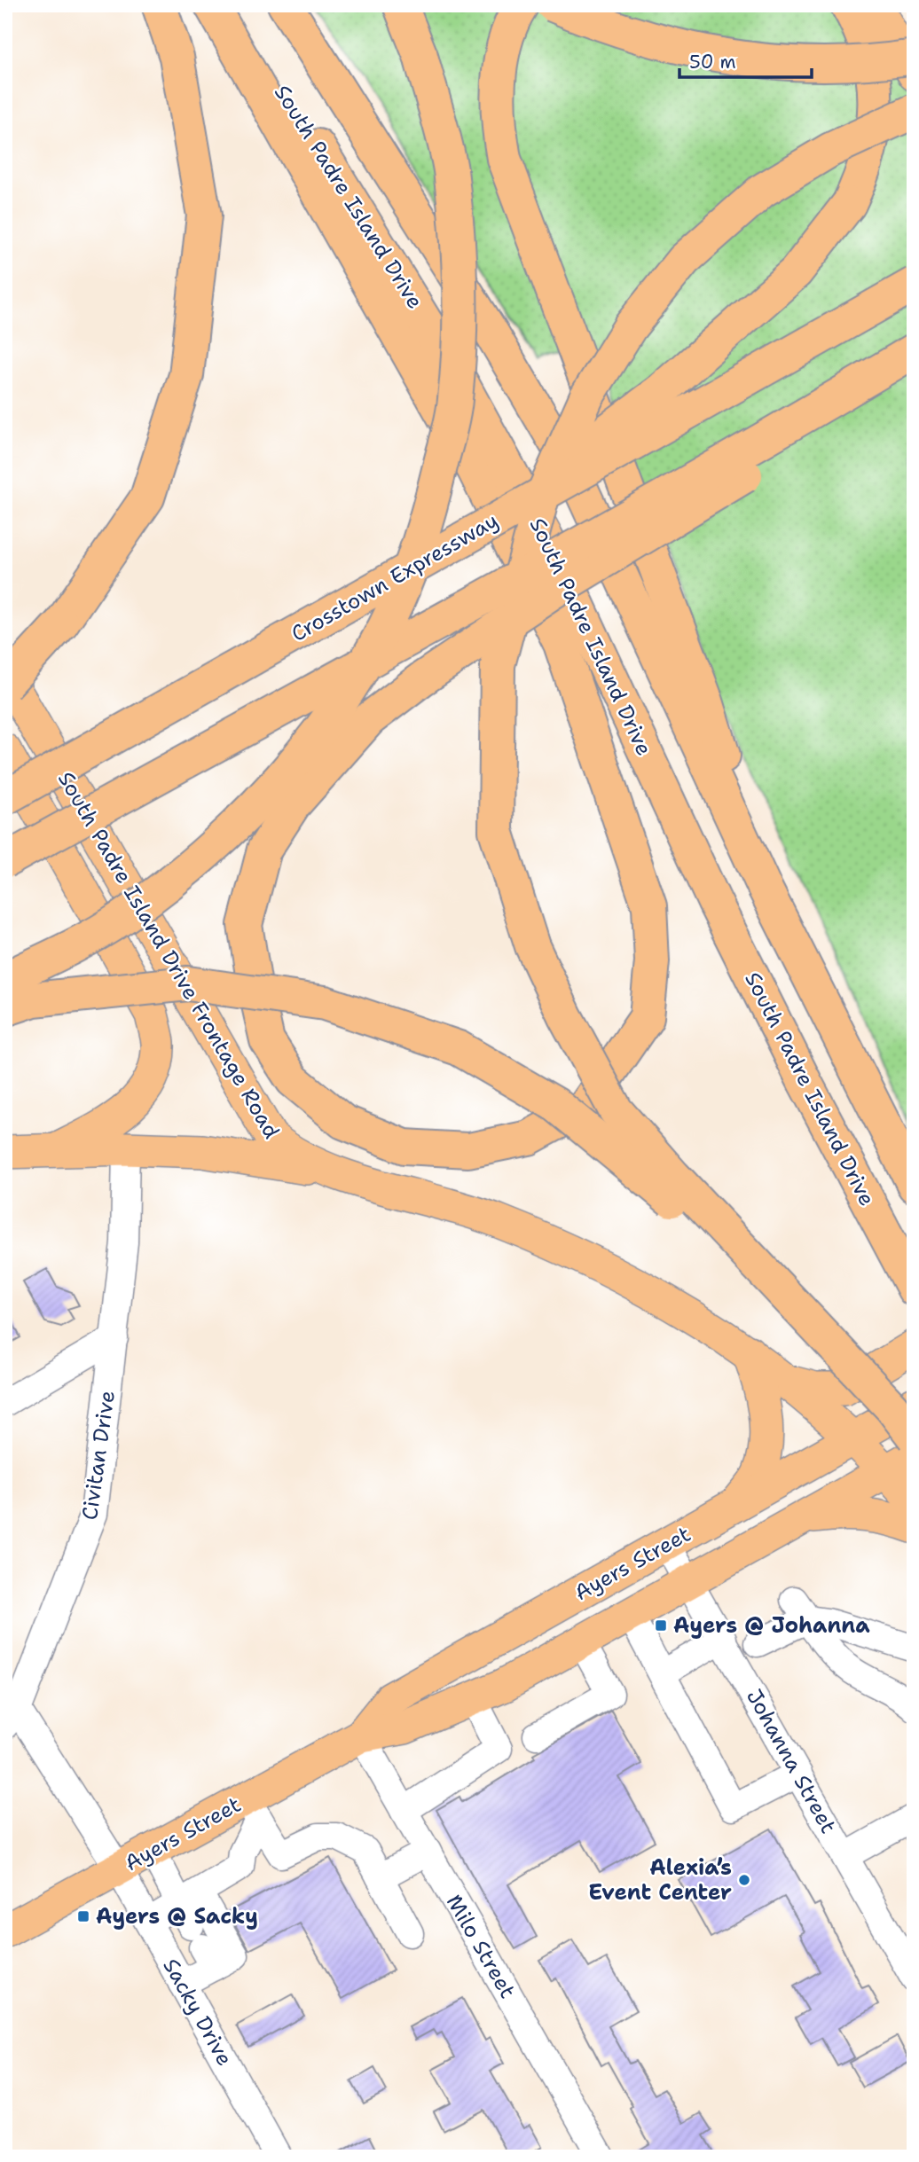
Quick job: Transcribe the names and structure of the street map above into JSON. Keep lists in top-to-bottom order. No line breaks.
{"streets":{"highway":["South Padre Island Drive","Crosstown Expressway"],"main road":["South Padre Island Drive Frontage Road","Ayers Street"],"street":["Civitan Drive","Johanna Street","Milo Street","Sacky Drive"]},"crossings":[["South Padre Island Drive Frontage Road","Ayers Street"],["Civitan Drive","Sacky Drive"],["Ayers Street","Johanna Street"],["Ayers Street","Milo Street"],["Ayers Street","Sacky Drive"]],"places":{"transit":["Ayers @ Johanna","Ayers @ Sacky"],"other":["Alexia’s Event Center"]},"scale_bar":"50 m"}
